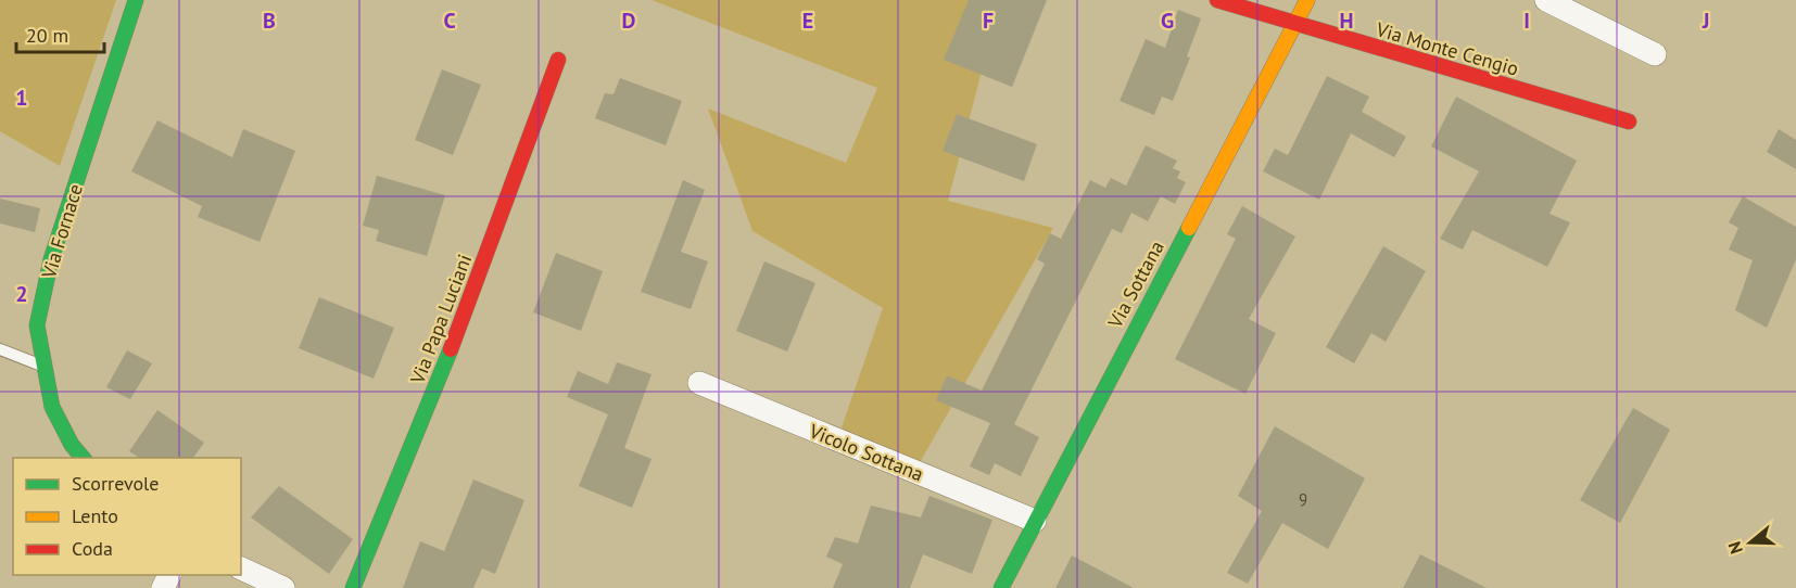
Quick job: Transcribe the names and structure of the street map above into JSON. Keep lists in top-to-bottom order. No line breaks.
{"streets":{"street":["Via Monte Cengio","Via Fornace","Via Sottana","Via Papa Luciani","Vicolo Sottana"]},"crossings":[["Via Monte Cengio","Via Sottana"],["Via Sottana","Vicolo Sottana"]],"house_numbers":["9"],"legend":["Scorrevole","Lento","Coda"],"scale_bar":"20 m","north":"left","grid":{"columns":["B","C","D","E","F","G","H","I","J"],"rows":["1","2"]}}
